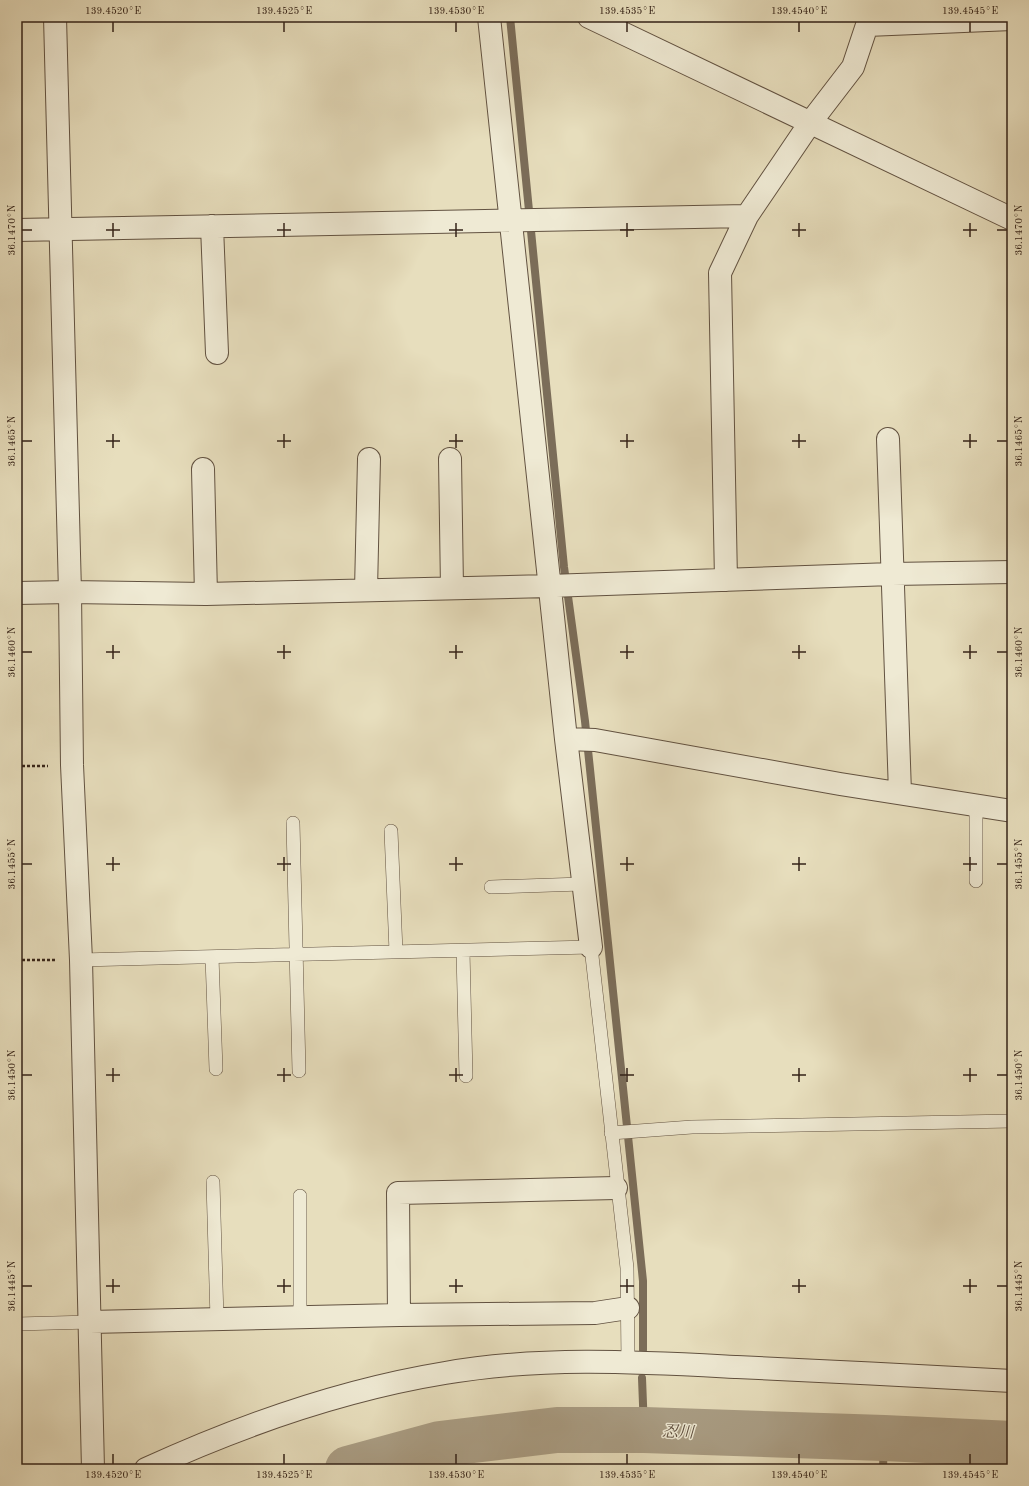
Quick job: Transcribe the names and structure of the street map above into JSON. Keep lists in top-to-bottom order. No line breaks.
{"water":["忍川"],"coordinates":["139.4520°E","139.4525°E","139.4530°E","139.4535°E","139.4540°E","139.4545°E","36.1470°N","36.1465°N","36.1460°N","36.1455°N","36.1450°N","36.1445°N"]}
